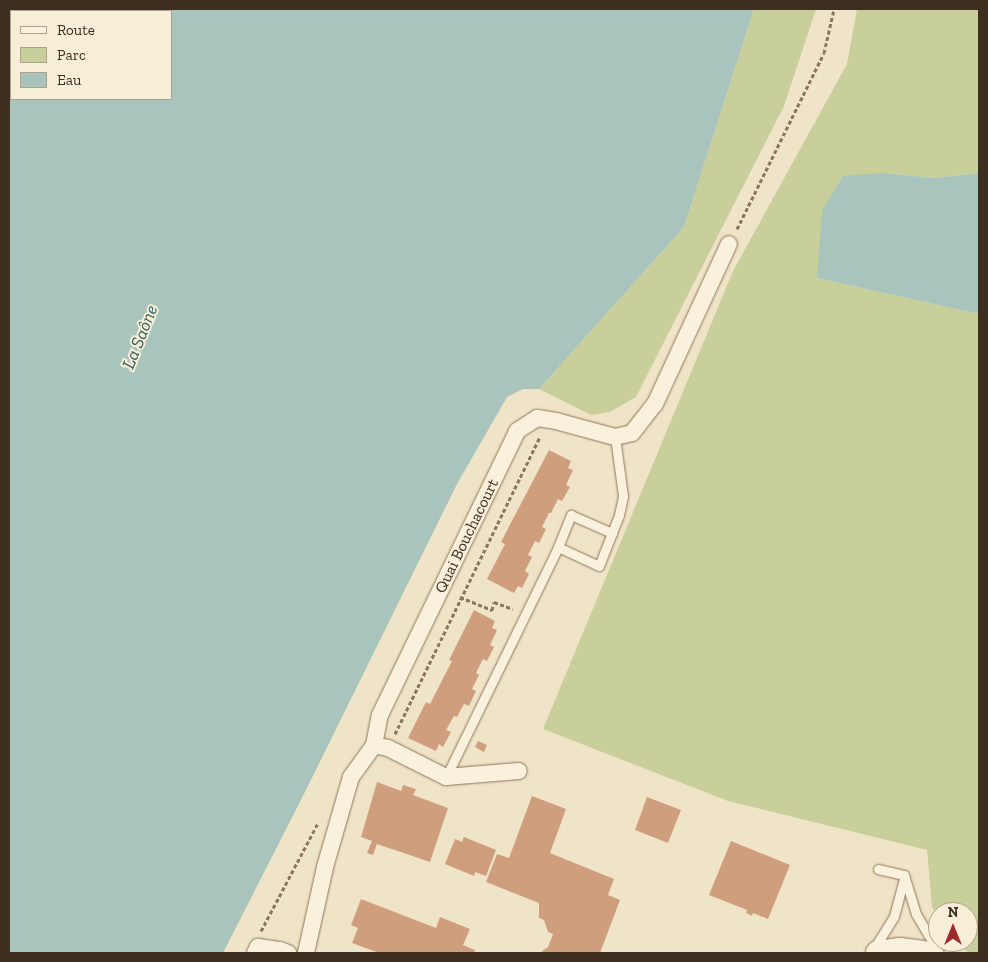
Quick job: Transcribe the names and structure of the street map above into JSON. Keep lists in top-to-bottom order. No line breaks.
{"streets":{"street":["Quai Bouchacourt"]},"water":["La Saône"],"legend":["Route","Parc","Eau"],"north":"top"}
